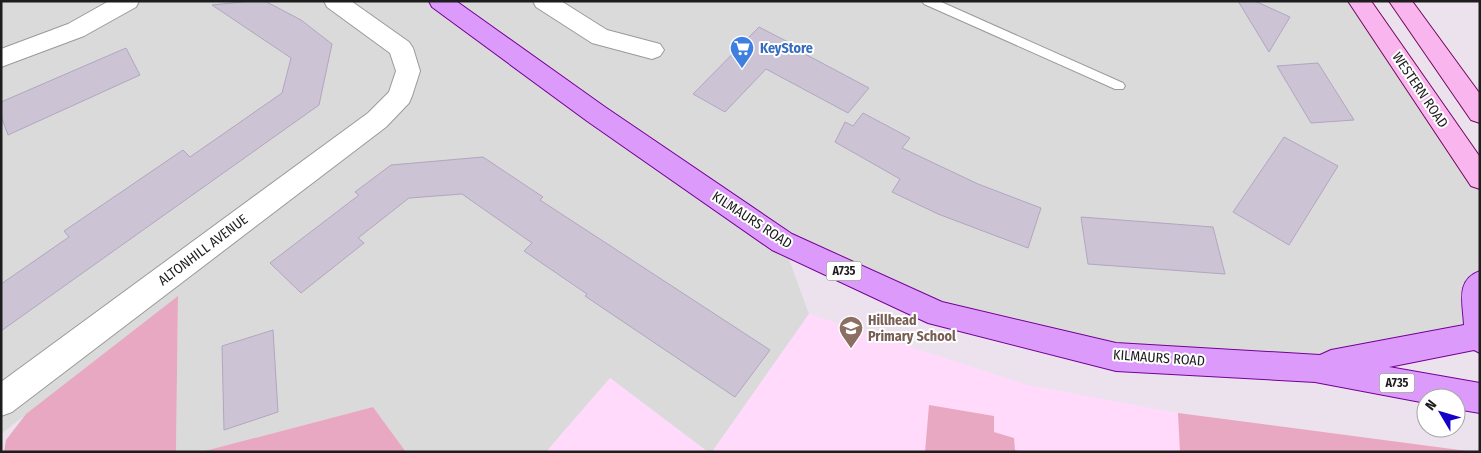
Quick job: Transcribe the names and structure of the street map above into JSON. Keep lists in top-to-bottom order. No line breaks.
{"streets":{"main road":["WESTERN ROAD","KILMAURS ROAD","A735"],"street":["ALTONHILL AVENUE"]},"crossings":[["KILMAURS ROAD","A735"]],"places":{"supermarket":["KeyStore"],"school or university":["Hillhead Primary School"]},"north":"top left"}
